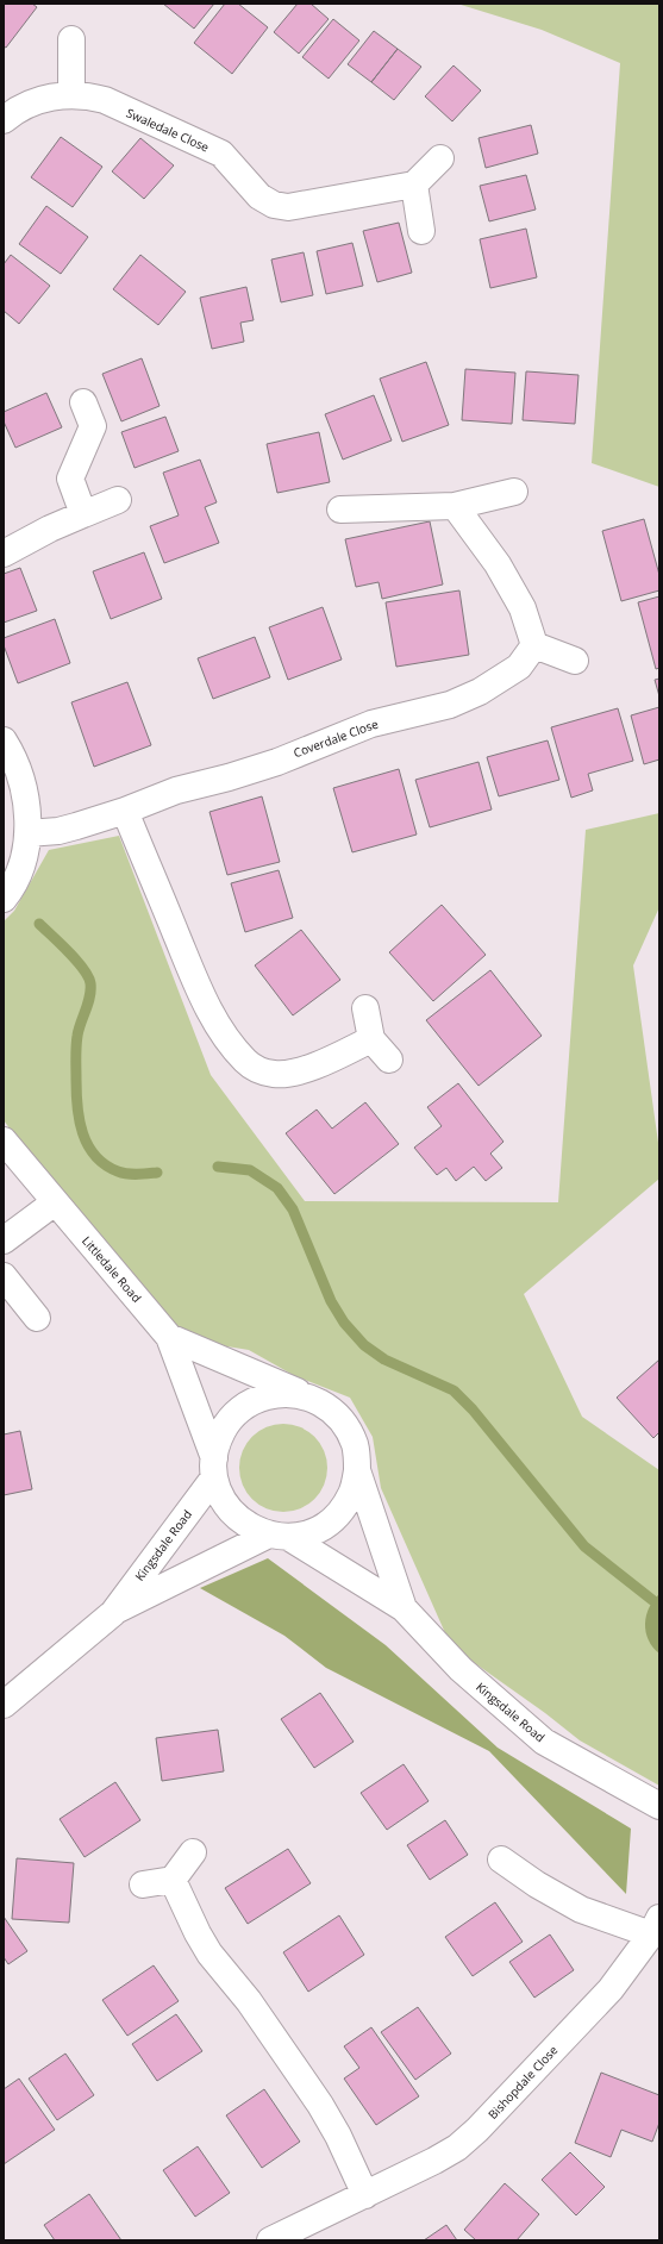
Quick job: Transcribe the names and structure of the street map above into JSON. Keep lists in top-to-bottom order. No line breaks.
{"streets":{"street":["Swaledale Close","Coverdale Close","Littledale Road","Kingsdale Road","Bishopdale Close"]},"crossings":[["Littledale Road","Kingsdale Road"]]}
